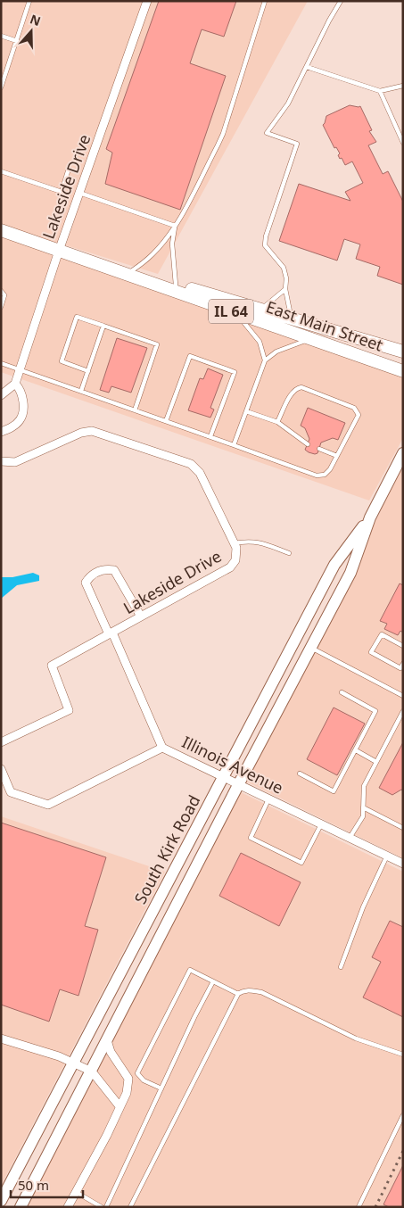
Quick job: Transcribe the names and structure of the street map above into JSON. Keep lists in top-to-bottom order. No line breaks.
{"streets":{"main road":["IL 64","East Main Street","South Kirk Road"],"street":["Lakeside Drive","Illinois Avenue"]},"crossings":[["Lakeside Drive","East Main Street"],["Lakeside Drive","Illinois Avenue"],["Illinois Avenue","South Kirk Road"]],"scale_bar":"50 m","north":"top"}
